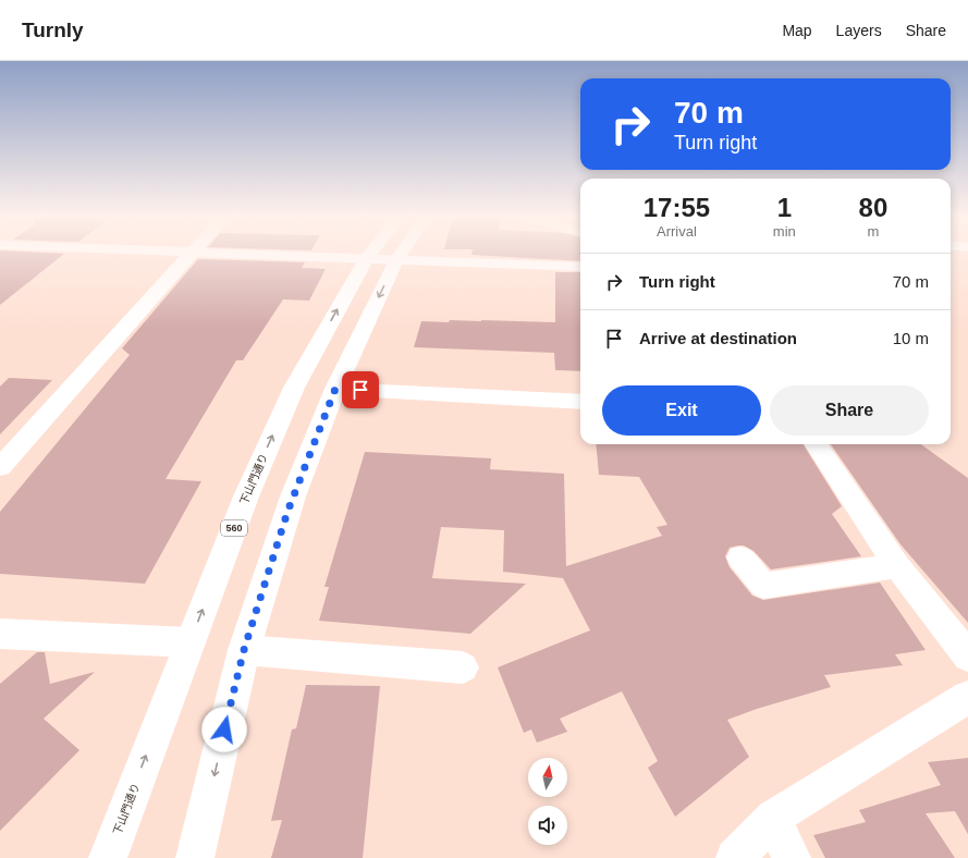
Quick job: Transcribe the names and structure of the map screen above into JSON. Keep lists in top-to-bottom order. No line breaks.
{"streets":{"street":["下山門通り","560"]},"north":"top","page":{"header":"Turnly","nav":["Map","Layers","Share"],"turn":["70 m","Turn right"],"eta":["17:55","Arrival","1","min","80","m"],"list":[{"name":"Turn right","value":"70 m"},{"name":"Arrive at destination","value":"10 m"}],"buttons":["Exit","Share"]}}
